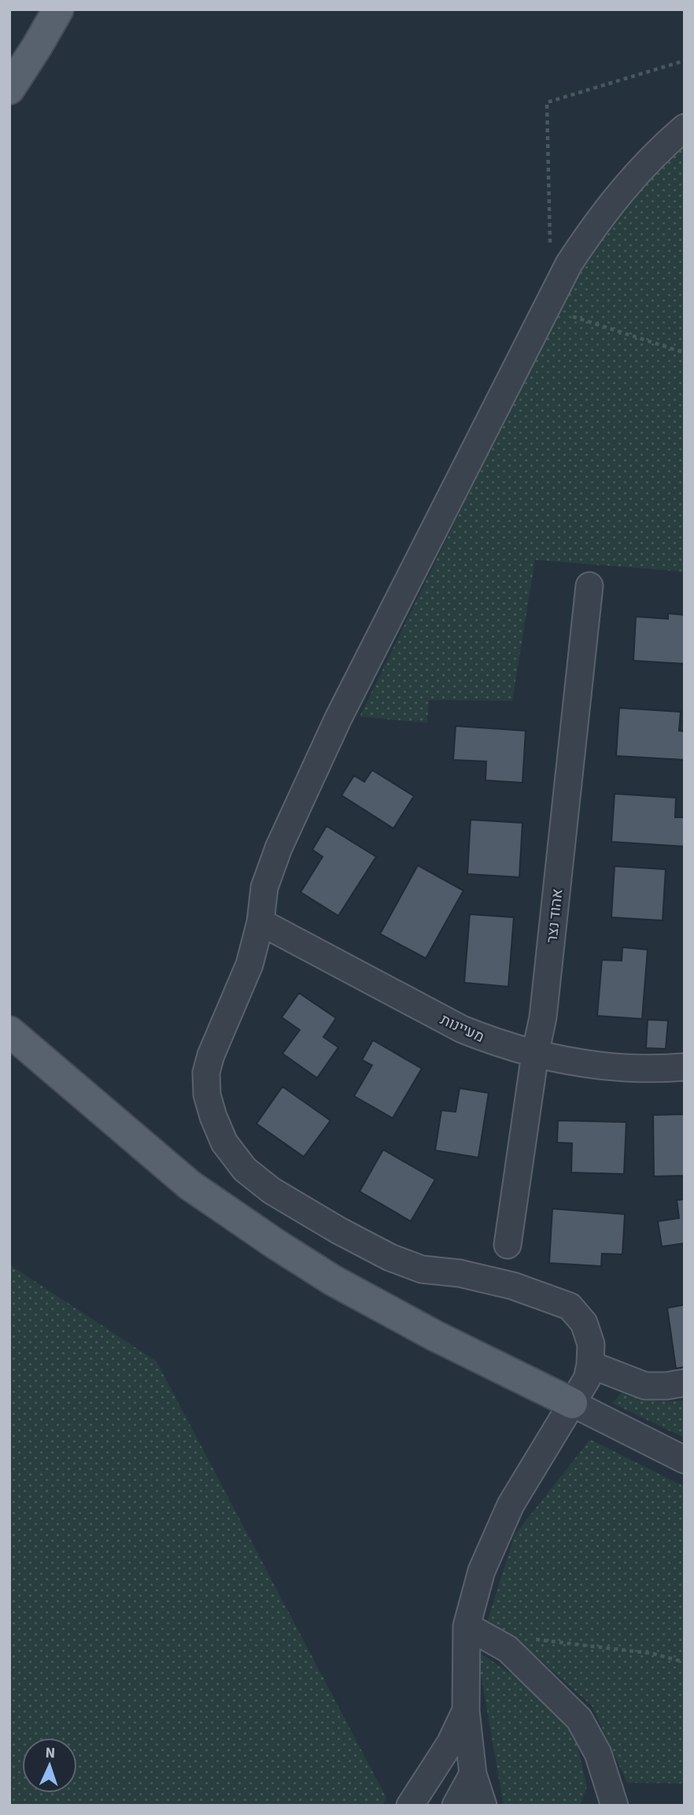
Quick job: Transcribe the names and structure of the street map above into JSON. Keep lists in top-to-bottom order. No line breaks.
{"streets":{"street":["אהוד נצר","מעיינות"]},"crossings":[["אהוד נצר","מעיינות"]],"north":"top"}
